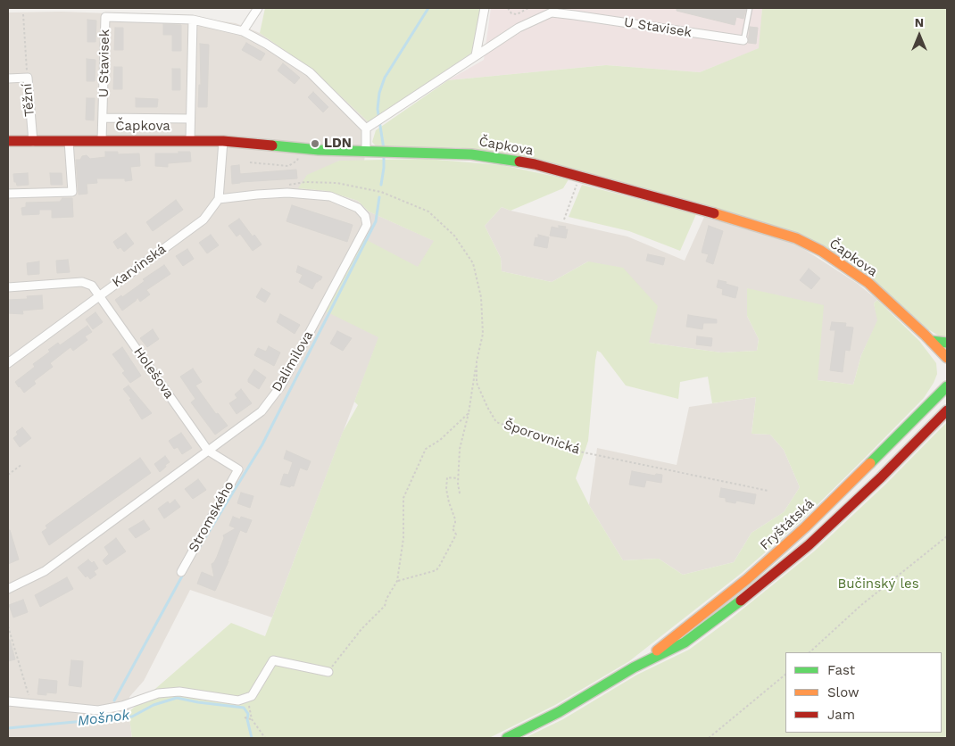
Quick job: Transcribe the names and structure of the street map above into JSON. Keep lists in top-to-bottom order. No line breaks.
{"streets":{"street":["U Stavisek","Těžní","Čapkova","Karvinská","Dalimilova","Holešova","Stromského","Fryštátská"],"path":["Šporovnická"]},"crossings":[["U Stavisek","Čapkova"],["Těžní","Čapkova"],["Karvinská","Dalimilova"],["Karvinská","Holešova"],["Dalimilova","Holešova"],["Dalimilova","Stromského"],["Holešova","Stromského"]],"water":["Mošnok"],"parks":["Bučinský les"],"places":["LDN"],"legend":["Fast","Slow","Jam"],"north":"top"}
